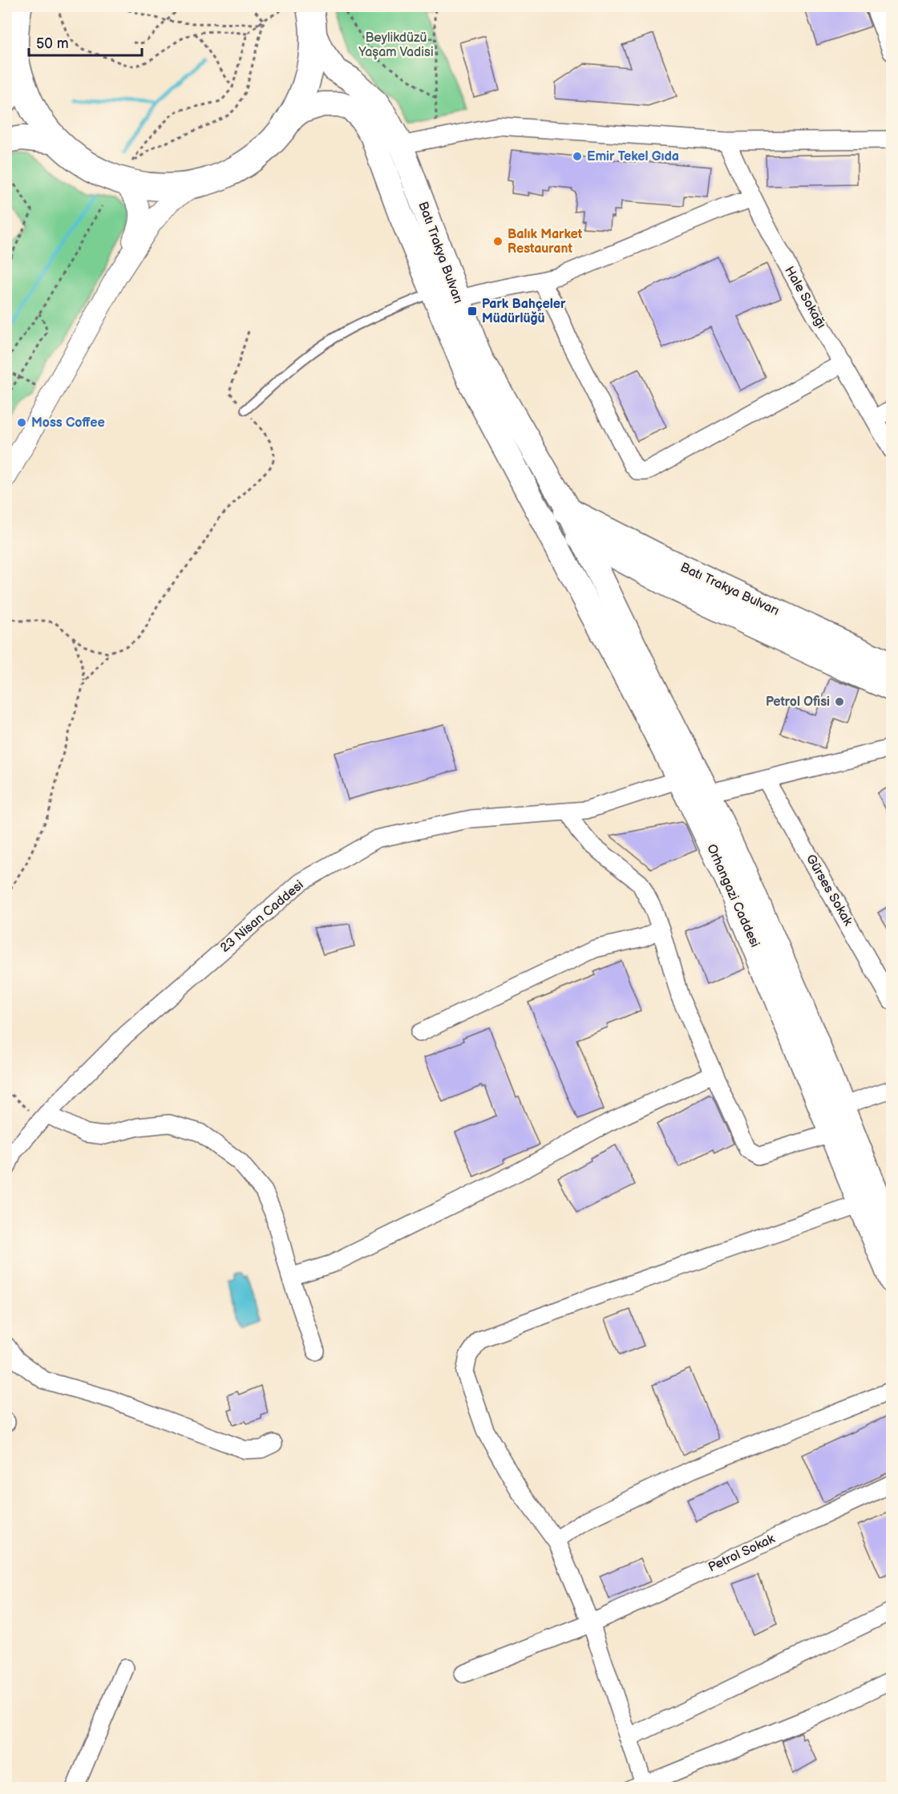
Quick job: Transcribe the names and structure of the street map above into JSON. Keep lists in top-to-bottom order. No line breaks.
{"streets":{"main road":["Batı Trakya Bulvarı","Orhangazi Caddesi"],"street":["Hale Sokağı","Gürses Sokak","23 Nisan Caddesi","Petrol Sokak"]},"crossings":[["Batı Trakya Bulvarı","Orhangazi Caddesi"],["Orhangazi Caddesi","23 Nisan Caddesi"]],"parks":["Beylikdüzü Yaşam Vadisi"],"places":{"other":["Emir Tekel Gıda","Balık Market Restaurant","Moss Coffee","Petrol Ofisi"],"transit":["Park Bahçeler Müdürlüğü"]},"scale_bar":"50 m"}
